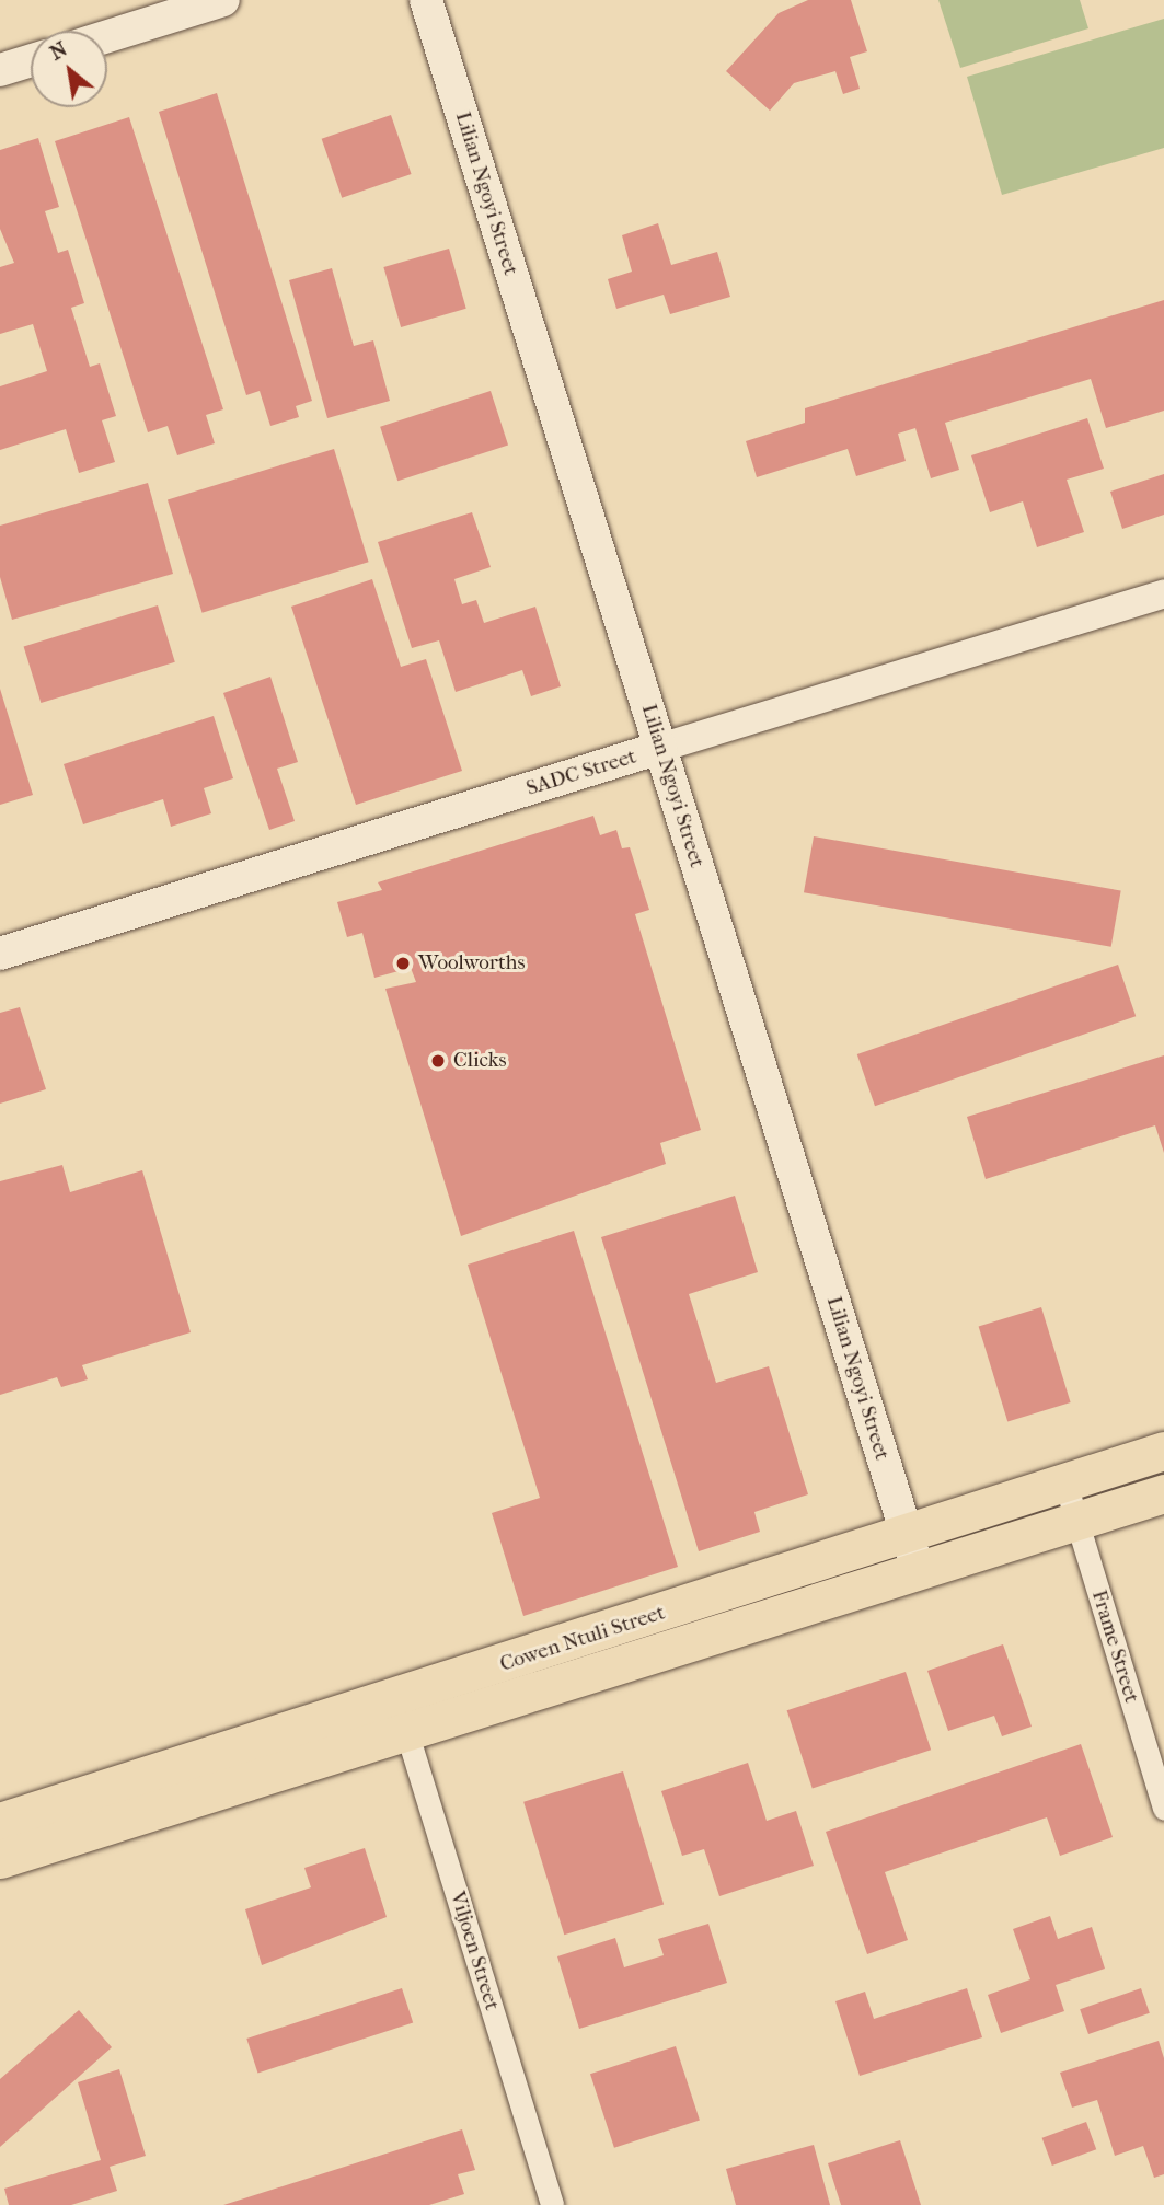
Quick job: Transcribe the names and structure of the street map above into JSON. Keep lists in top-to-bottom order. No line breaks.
{"streets":{"highway":["Cowen Ntuli Street"],"main road":["Lilian Ngoyi Street","SADC Street"],"street":["Frame Street","Viljoen Street"]},"crossings":[["Lilian Ngoyi Street","SADC Street"],["Lilian Ngoyi Street","Cowen Ntuli Street"],["Cowen Ntuli Street","Frame Street"],["Cowen Ntuli Street","Viljoen Street"]],"places":["Woolworths","Clicks"],"north":"top left"}
